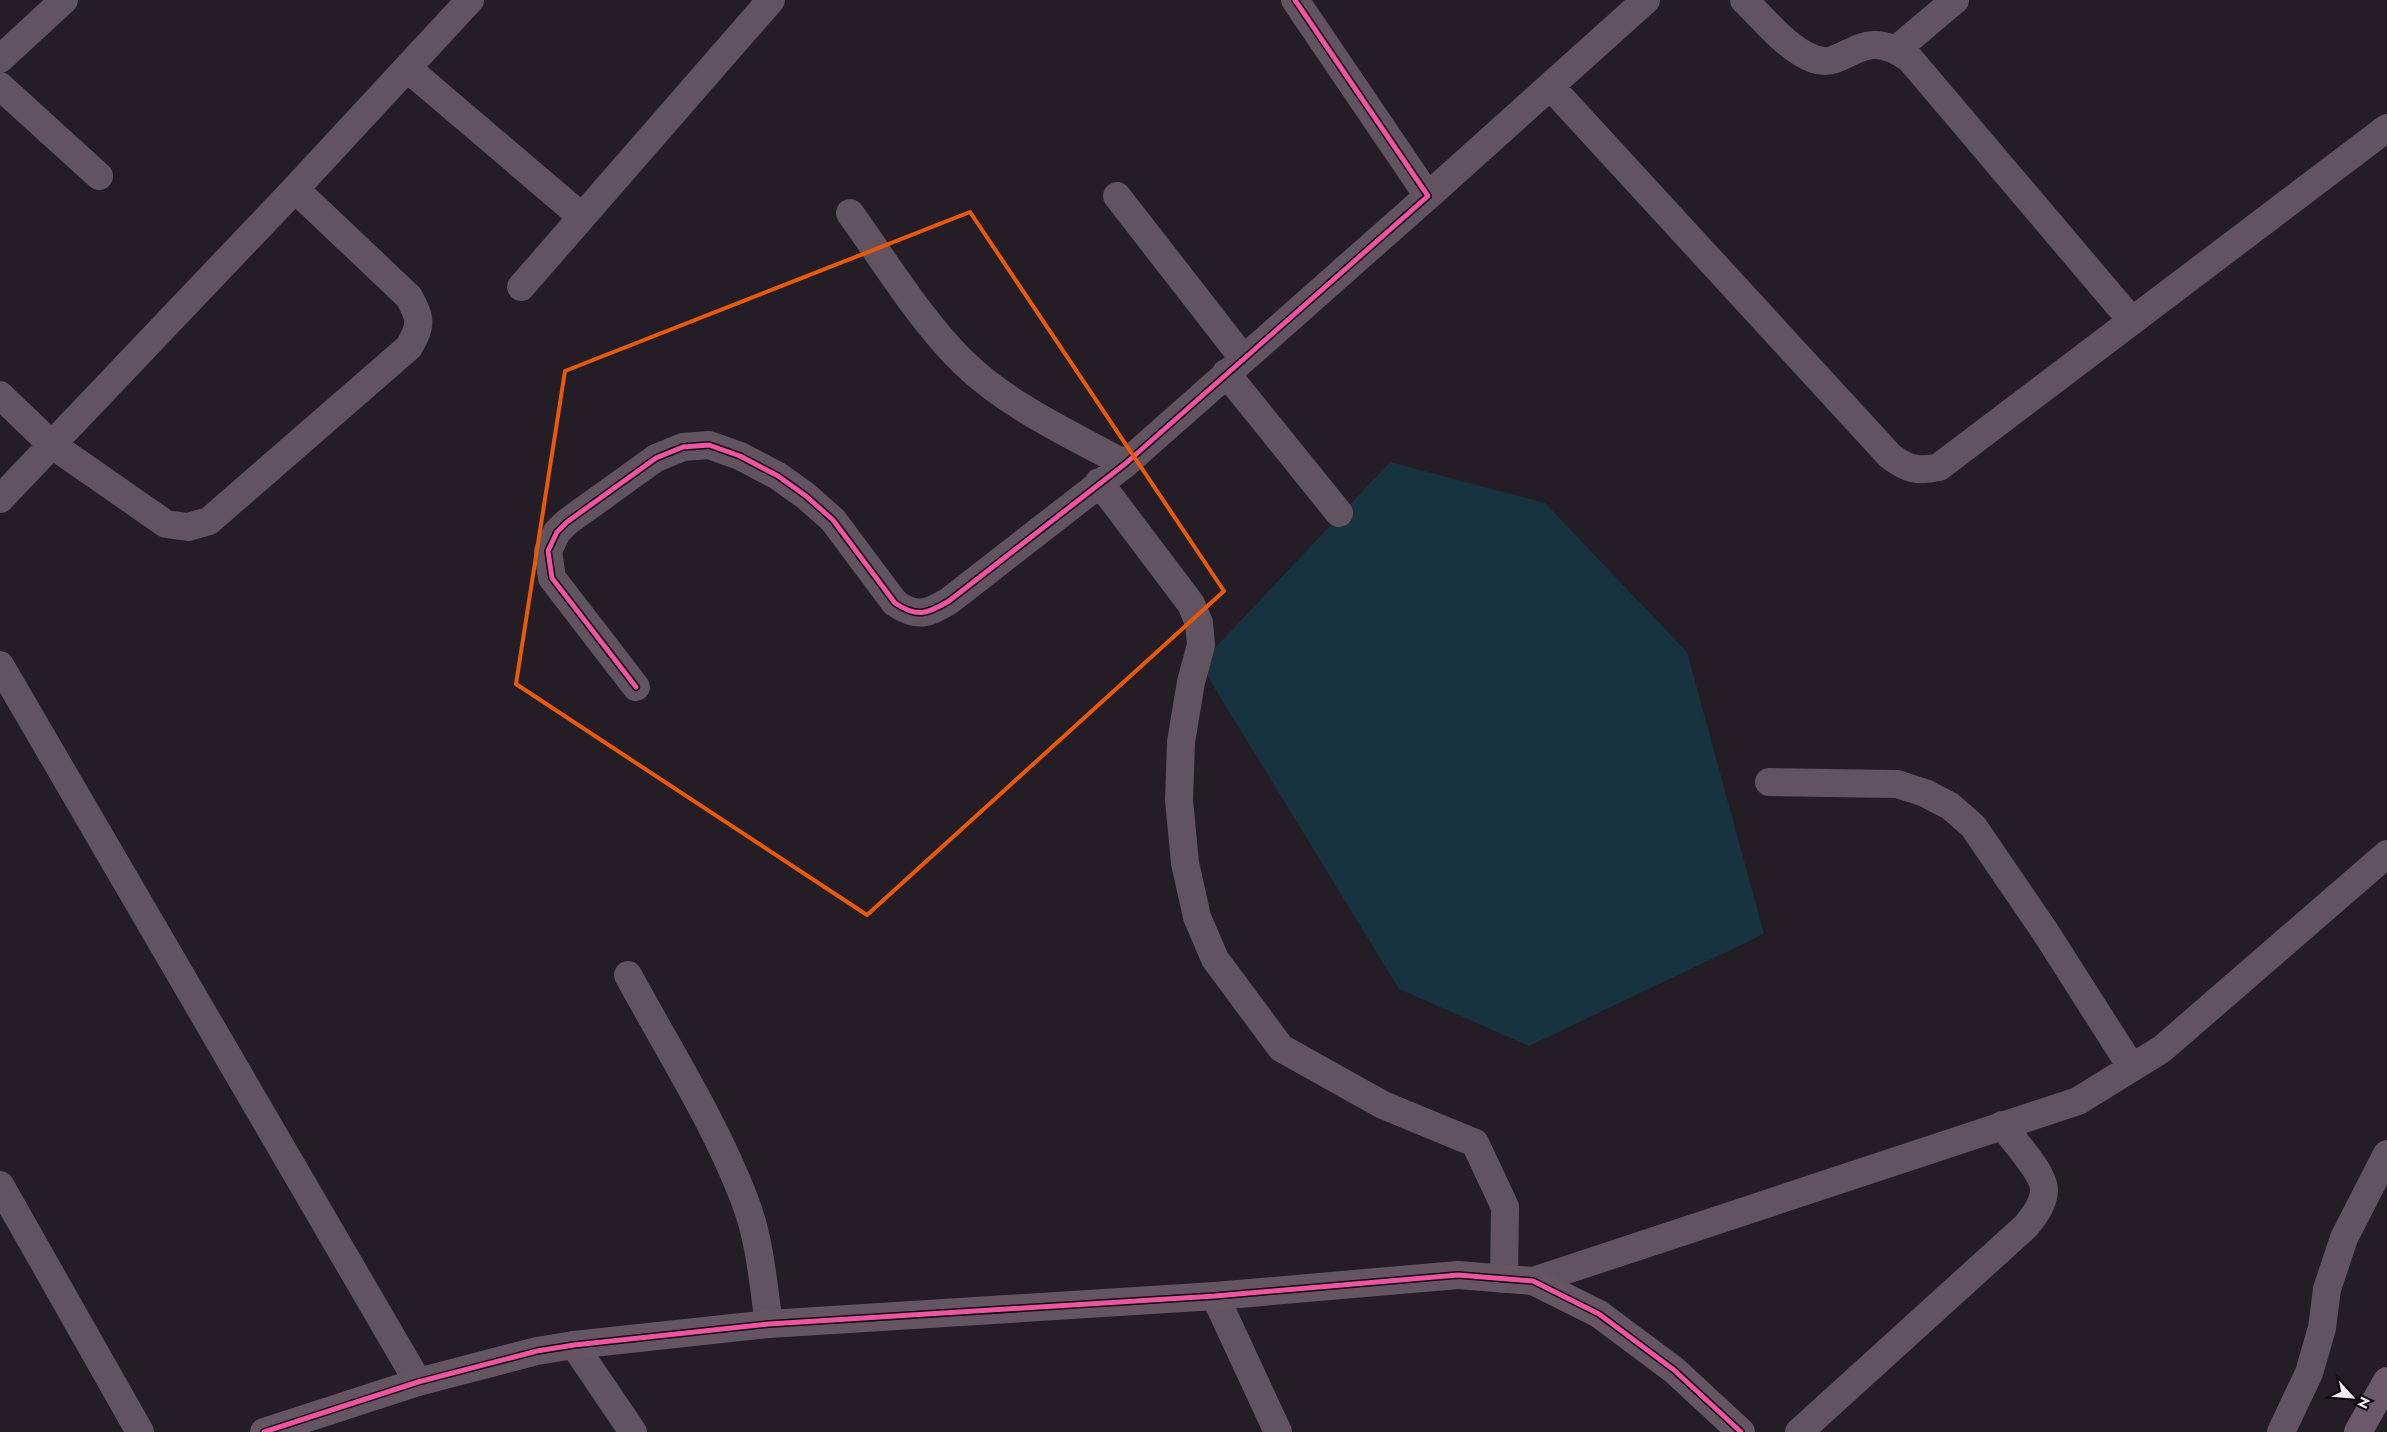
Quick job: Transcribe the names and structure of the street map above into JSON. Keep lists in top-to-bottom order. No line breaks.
{"north":"bottom right"}
